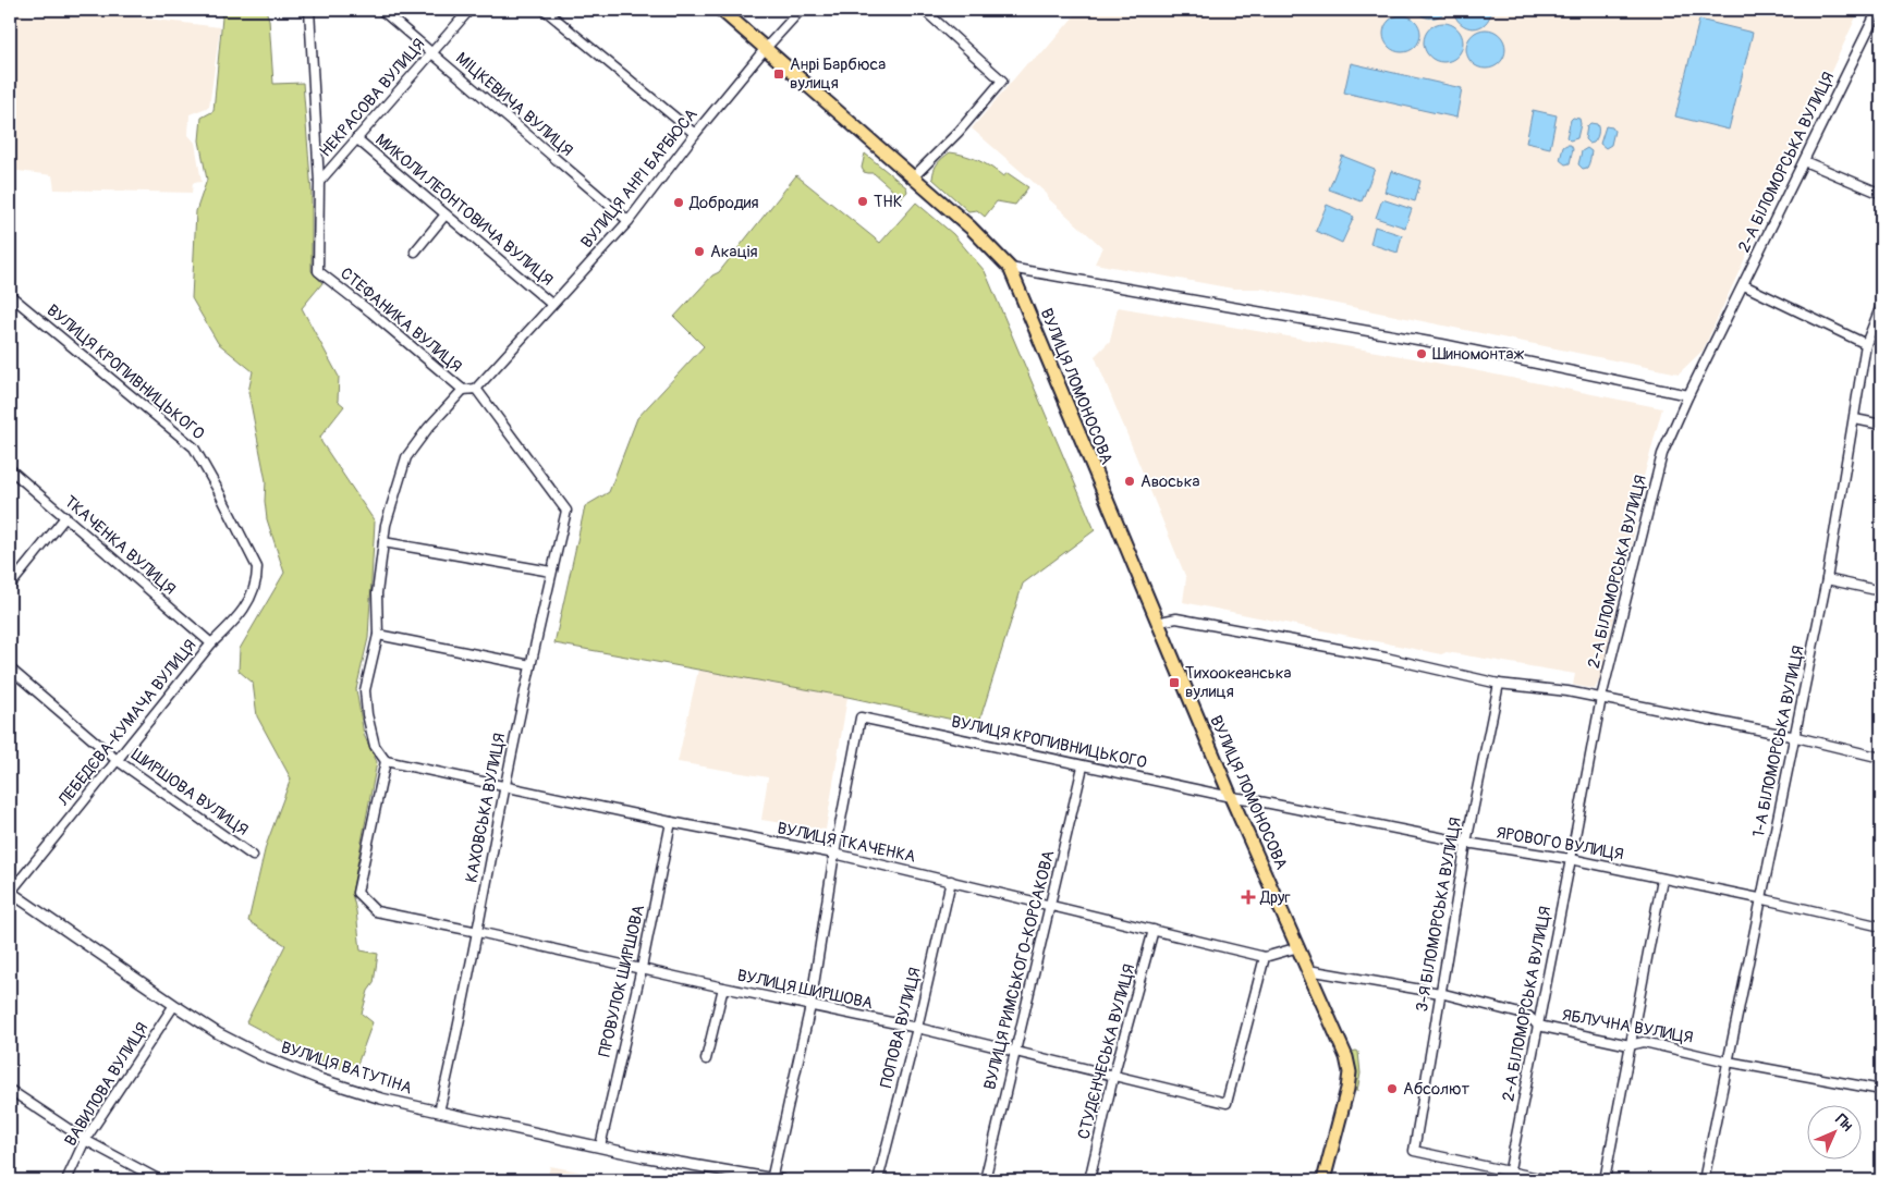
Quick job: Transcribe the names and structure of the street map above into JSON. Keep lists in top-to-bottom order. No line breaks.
{"streets":{"main road":["ВУЛИЦЯ ЛОМОНОСОВА"],"street":["НЕКРАСОВА ВУЛИЦЯ","МІЦКЕВИЧА ВУЛИЦЯ","2-А БІЛОМОРСЬКА ВУЛИЦЯ","ВУЛИЦЯ АНРІ БАРБЮСА","МИКОЛИ ЛЕОНТОВИЧА ВУЛИЦЯ","СТЕФАНИКА ВУЛИЦЯ","ВУЛИЦЯ КРОПИВНИЦЬКОГО","ТКАЧЕНКА ВУЛИЦЯ","ЛЕБЕДЄВА-КУМАЧА ВУЛИЦЯ","1-А БІЛОМОРСЬКА ВУЛИЦЯ","ШИРШОВА ВУЛИЦЯ","КАХОВСЬКА ВУЛИЦЯ","ВУЛИЦЯ ТКАЧЕНКА","ЯРОВОГО ВУЛИЦЯ","3-Я БІЛОМОРСЬКА ВУЛИЦЯ","ВУЛИЦЯ РИМСЬКОГО-КОРСАКОВА","ПРОВУЛОК ШИРШОВА","ВУЛИЦЯ ШИРШОВА","ЯБЛУЧНА ВУЛИЦЯ","ПОПОВА ВУЛИЦЯ","СТУДЄНЧЕСЬКА ВУЛИЦЯ","ВУЛИЦЯ ВАТУТІНА","ВАВИЛОВА ВУЛИЦЯ"]},"crossings":[["НЕКРАСОВА ВУЛИЦЯ","МІЦКЕВИЧА ВУЛИЦЯ"],["НЕКРАСОВА ВУЛИЦЯ","МИКОЛИ ЛЕОНТОВИЧА ВУЛИЦЯ"],["НЕКРАСОВА ВУЛИЦЯ","СТЕФАНИКА ВУЛИЦЯ"],["МІЦКЕВИЧА ВУЛИЦЯ","ВУЛИЦЯ АНРІ БАРБЮСА"],["2-А БІЛОМОРСЬКА ВУЛИЦЯ","ЯРОВОГО ВУЛИЦЯ"],["2-А БІЛОМОРСЬКА ВУЛИЦЯ","3-Я БІЛОМОРСЬКА ВУЛИЦЯ"],["2-А БІЛОМОРСЬКА ВУЛИЦЯ","ЯБЛУЧНА ВУЛИЦЯ"],["ВУЛИЦЯ АНРІ БАРБЮСА","МИКОЛИ ЛЕОНТОВИЧА ВУЛИЦЯ"],["ВУЛИЦЯ АНРІ БАРБЮСА","СТЕФАНИКА ВУЛИЦЯ"],["ВУЛИЦЯ АНРІ БАРБЮСА","ВУЛИЦЯ ЛОМОНОСОВА"],["ВУЛИЦЯ АНРІ БАРБЮСА","КАХОВСЬКА ВУЛИЦЯ"],["СТЕФАНИКА ВУЛИЦЯ","КАХОВСЬКА ВУЛИЦЯ"],["ВУЛИЦЯ КРОПИВНИЦЬКОГО","ВУЛИЦЯ ЛОМОНОСОВА"],["ВУЛИЦЯ КРОПИВНИЦЬКОГО","ЛЕБЕДЄВА-КУМАЧА ВУЛИЦЯ"],["ВУЛИЦЯ КРОПИВНИЦЬКОГО","ВУЛИЦЯ ТКАЧЕНКА"],["ВУЛИЦЯ КРОПИВНИЦЬКОГО","ЯРОВОГО ВУЛИЦЯ"],["ВУЛИЦЯ КРОПИВНИЦЬКОГО","ВУЛИЦЯ РИМСЬКОГО-КОРСАКОВА"],["ВУЛИЦЯ ЛОМОНОСОВА","ВУЛИЦЯ ТКАЧЕНКА"],["ВУЛИЦЯ ЛОМОНОСОВА","ЯРОВОГО ВУЛИЦЯ"],["ВУЛИЦЯ ЛОМОНОСОВА","ЯБЛУЧНА ВУЛИЦЯ"],["ТКАЧЕНКА ВУЛИЦЯ","ЛЕБЕДЄВА-КУМАЧА ВУЛИЦЯ"],["ЛЕБЕДЄВА-КУМАЧА ВУЛИЦЯ","ШИРШОВА ВУЛИЦЯ"],["ЛЕБЕДЄВА-КУМАЧА ВУЛИЦЯ","ВУЛИЦЯ ВАТУТІНА"],["1-А БІЛОМОРСЬКА ВУЛИЦЯ","ЯРОВОГО ВУЛИЦЯ"],["1-А БІЛОМОРСЬКА ВУЛИЦЯ","ЯБЛУЧНА ВУЛИЦЯ"],["КАХОВСЬКА ВУЛИЦЯ","ВУЛИЦЯ ТКАЧЕНКА"],["КАХОВСЬКА ВУЛИЦЯ","ВУЛИЦЯ ШИРШОВА"],["КАХОВСЬКА ВУЛИЦЯ","ВУЛИЦЯ ВАТУТІНА"],["ВУЛИЦЯ ТКАЧЕНКА","ВУЛИЦЯ РИМСЬКОГО-КОРСАКОВА"],["ВУЛИЦЯ ТКАЧЕНКА","ПРОВУЛОК ШИРШОВА"],["ВУЛИЦЯ ТКАЧЕНКА","ВУЛИЦЯ ШИРШОВА"],["ВУЛИЦЯ ТКАЧЕНКА","ПОПОВА ВУЛИЦЯ"],["ВУЛИЦЯ ТКАЧЕНКА","СТУДЄНЧЕСЬКА ВУЛИЦЯ"],["ЯРОВОГО ВУЛИЦЯ","3-Я БІЛОМОРСЬКА ВУЛИЦЯ"],["3-Я БІЛОМОРСЬКА ВУЛИЦЯ","ЯБЛУЧНА ВУЛИЦЯ"],["ВУЛИЦЯ РИМСЬКОГО-КОРСАКОВА","ВУЛИЦЯ ШИРШОВА"],["ПРОВУЛОК ШИРШОВА","ВУЛИЦЯ ШИРШОВА"],["ПРОВУЛОК ШИРШОВА","ВУЛИЦЯ ВАТУТІНА"],["ВУЛИЦЯ ШИРШОВА","ПОПОВА ВУЛИЦЯ"],["ВУЛИЦЯ ШИРШОВА","СТУДЄНЧЕСЬКА ВУЛИЦЯ"],["ВУЛИЦЯ ВАТУТІНА","ВАВИЛОВА ВУЛИЦЯ"]],"places":{"transit":["Анрі Барбюса вулиця","Тихоокеанська вулиця"],"other":["ТНК","Добродия","Акація","Шиномонтаж","Авоська","Абсолют"],"health":["Друг"]},"north":"top right"}
